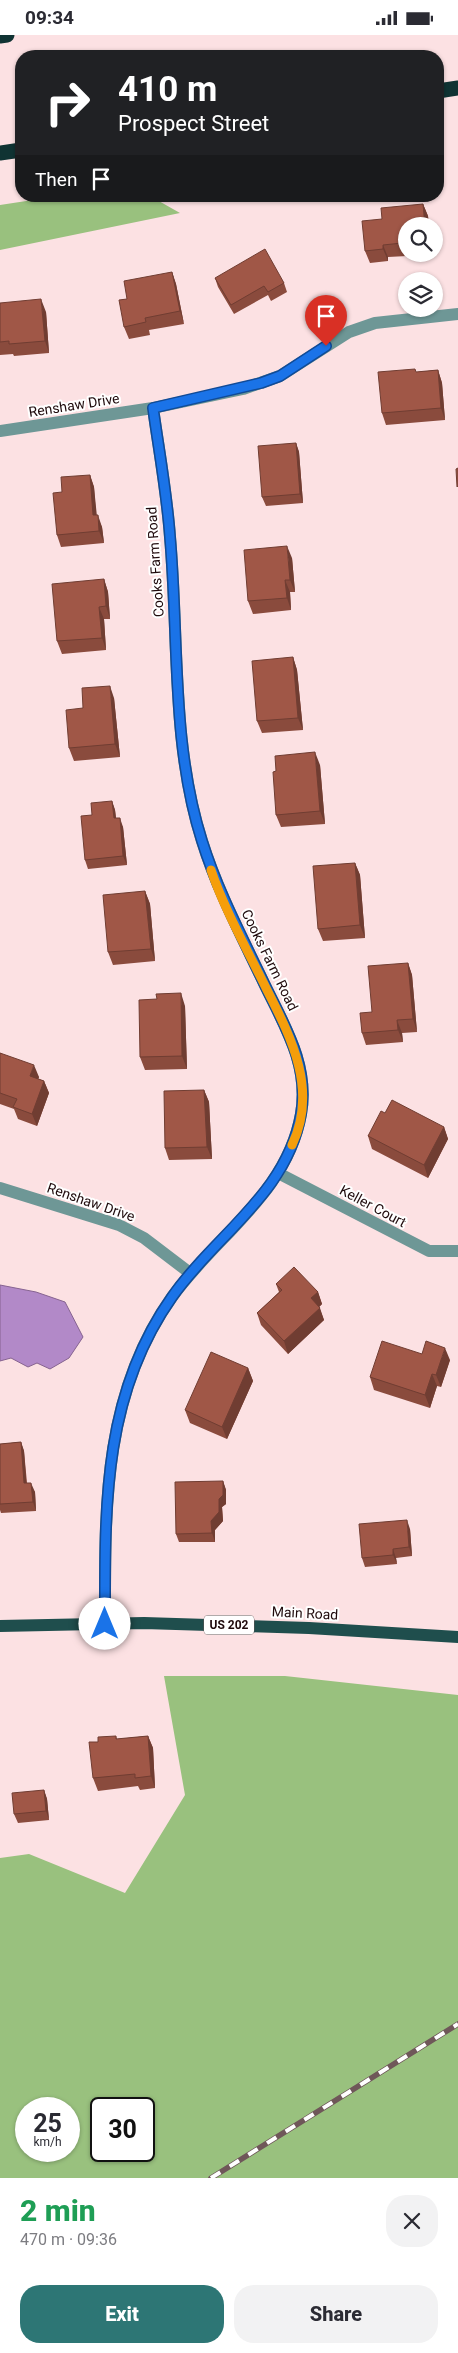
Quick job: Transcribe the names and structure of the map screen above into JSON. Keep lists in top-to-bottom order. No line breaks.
{"streets":{"main road":["Main Road","US 202"],"street":["Renshaw Drive","Cooks Farm Road","Keller Court"]},"crossings":[["Renshaw Drive","Cooks Farm Road"],["Cooks Farm Road","Keller Court"],["Cooks Farm Road","Main Road"]],"page":{"status":"09:34","turn":["410 m","Prospect Street"],"then":"Then","speed":"25 km/h","limit":"30","heading":["2 min","470 m · 09:36"],"buttons":["Exit","Share"]}}
